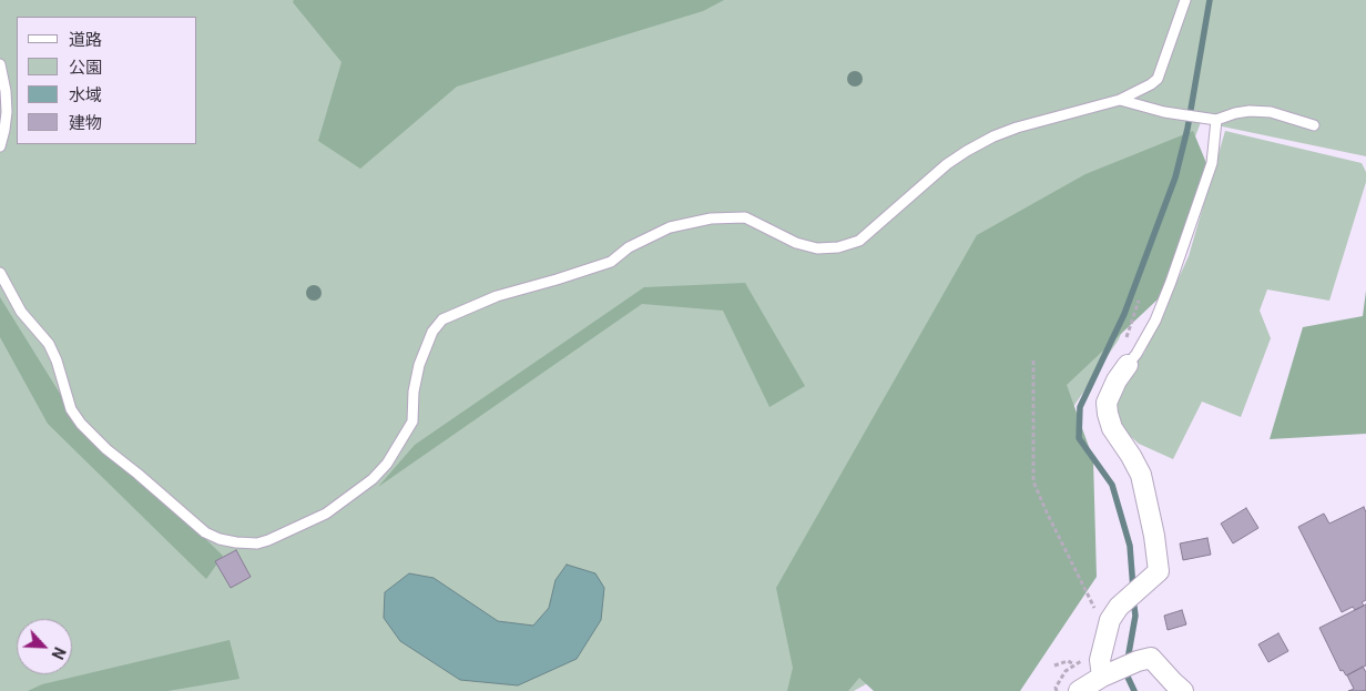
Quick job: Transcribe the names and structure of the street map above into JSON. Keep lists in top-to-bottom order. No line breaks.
{"legend":["道路","公園","水域","建物"],"north":"bottom right"}
